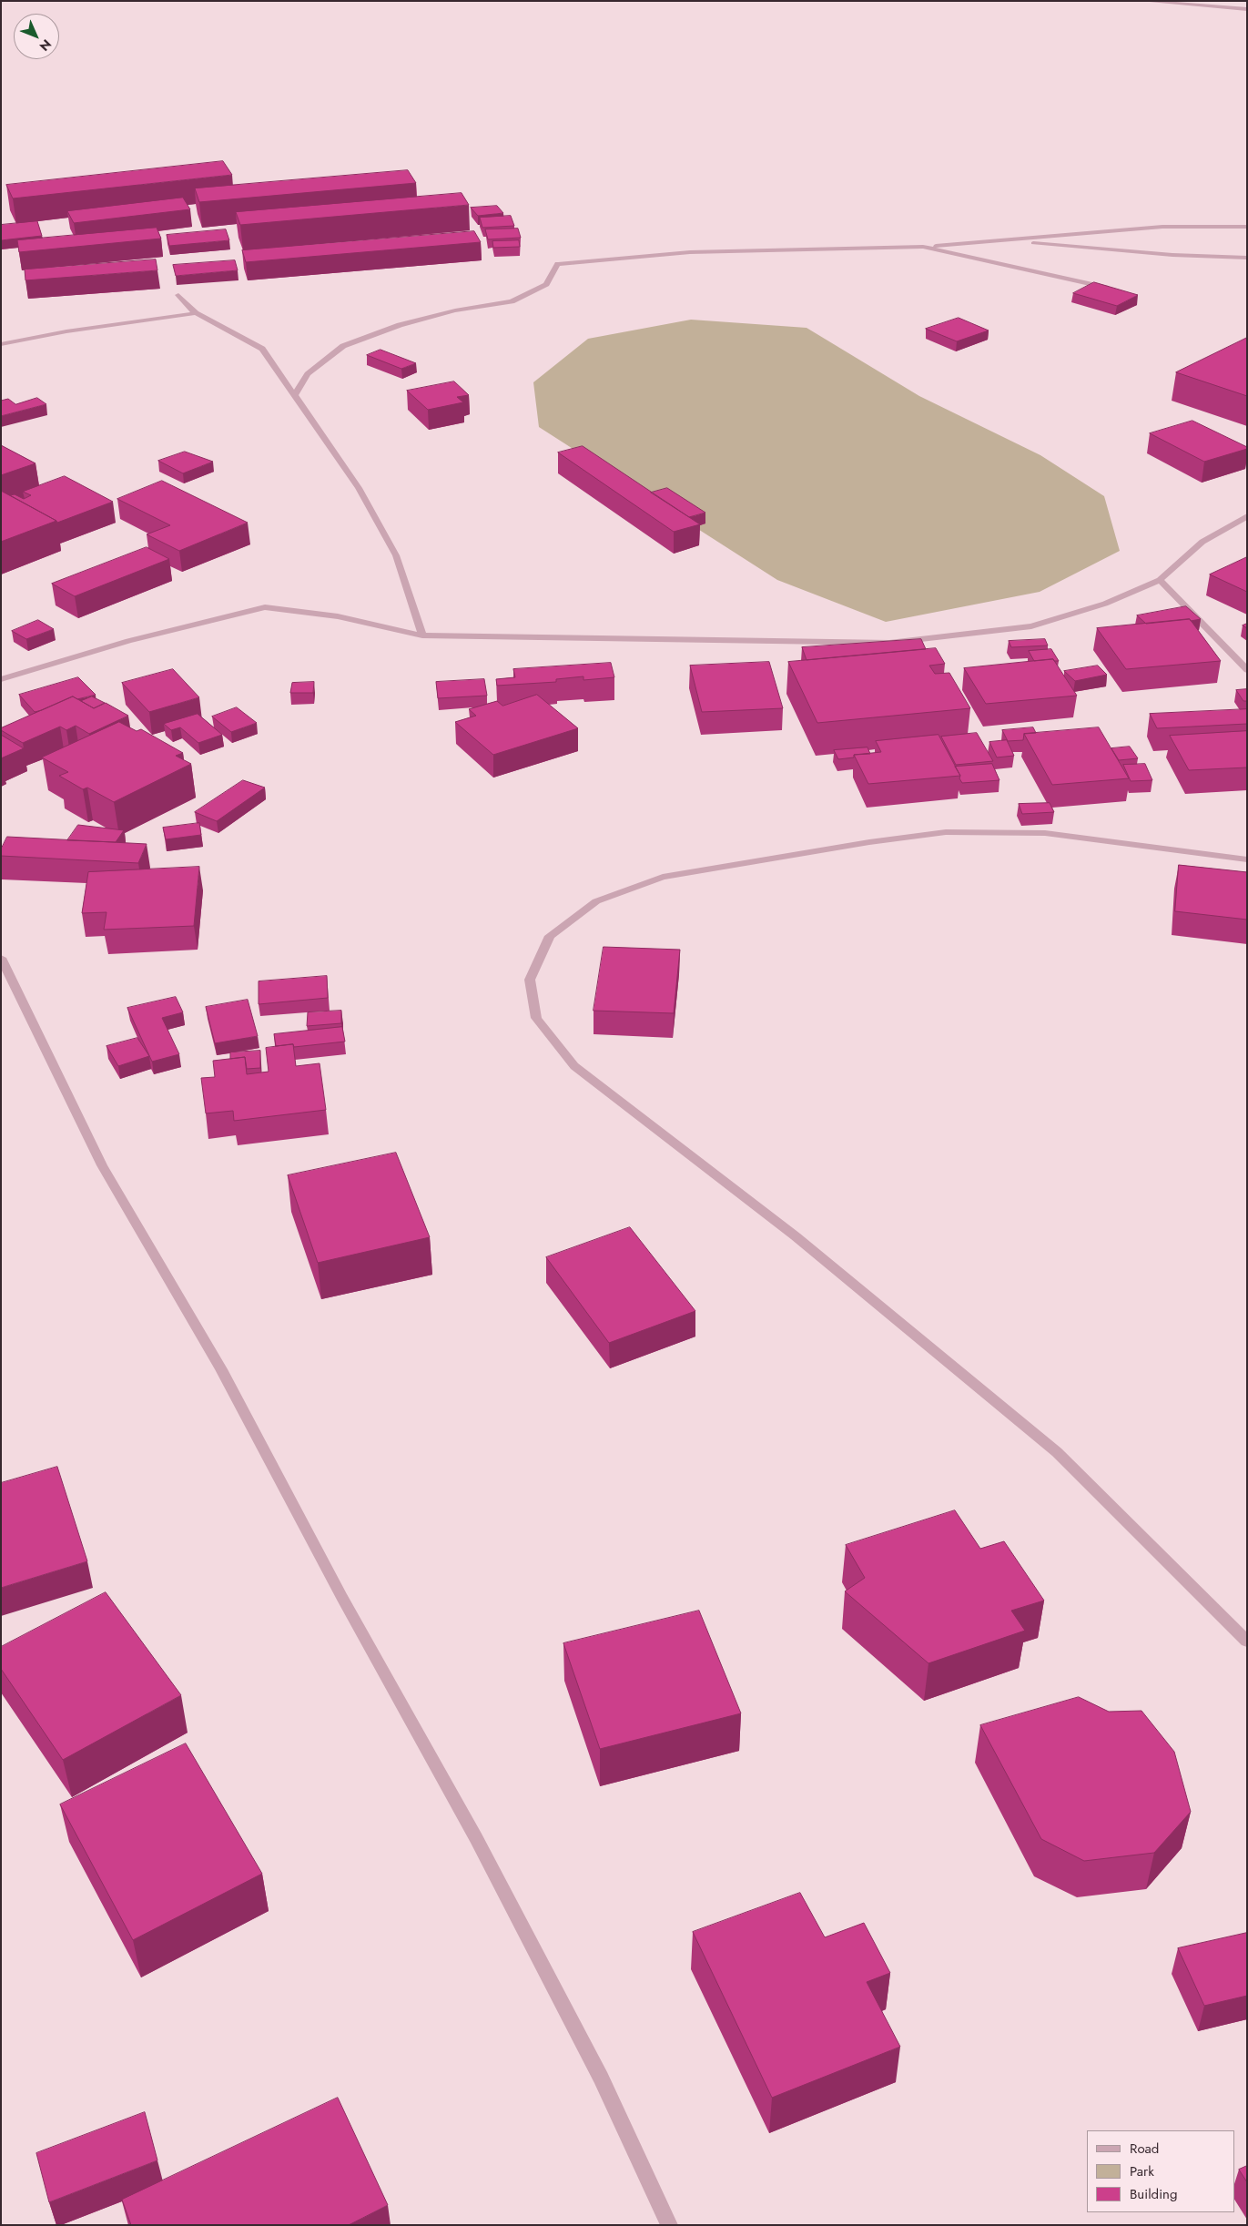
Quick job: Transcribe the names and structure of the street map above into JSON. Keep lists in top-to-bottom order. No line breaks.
{"legend":["Road","Park","Building"],"north":"bottom right"}
